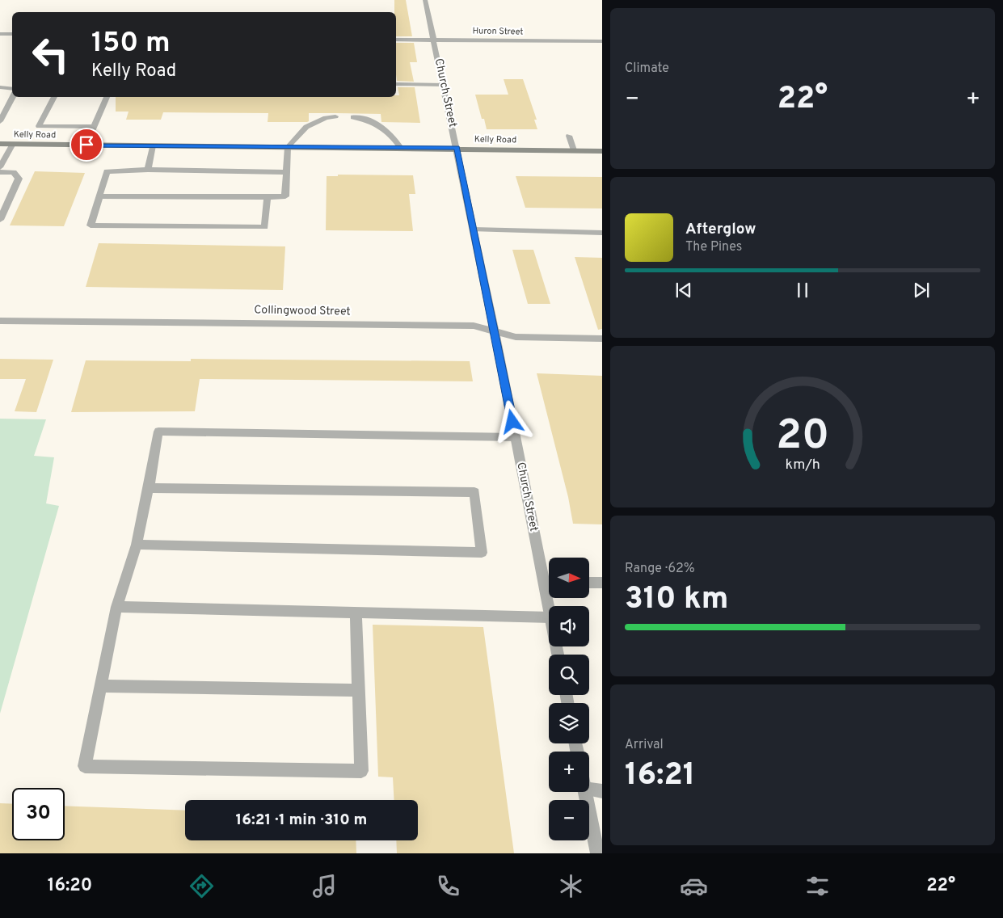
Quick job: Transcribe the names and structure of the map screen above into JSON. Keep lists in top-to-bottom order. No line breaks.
{"streets":{"street":["Huron Street","Church Street","Kelly Road","Collingwood Street"]},"crossings":[["Huron Street","Church Street"],["Church Street","Kelly Road"],["Church Street","Collingwood Street"]],"north":"right","page":{"tile":["Climate",["Range · 62%","310 km"],["Arrival","16:21"]],"turn":["150 m","Kelly Road"],"heat":["−","22°","+"],"song":["Afterglow","The Pines"],"map_buttons":["+","−"],"limit":"30","trip":"16:21 · 1 min · 310 m","tabs":["16:20","22°"],"gauge":["20","km/h"]}}
